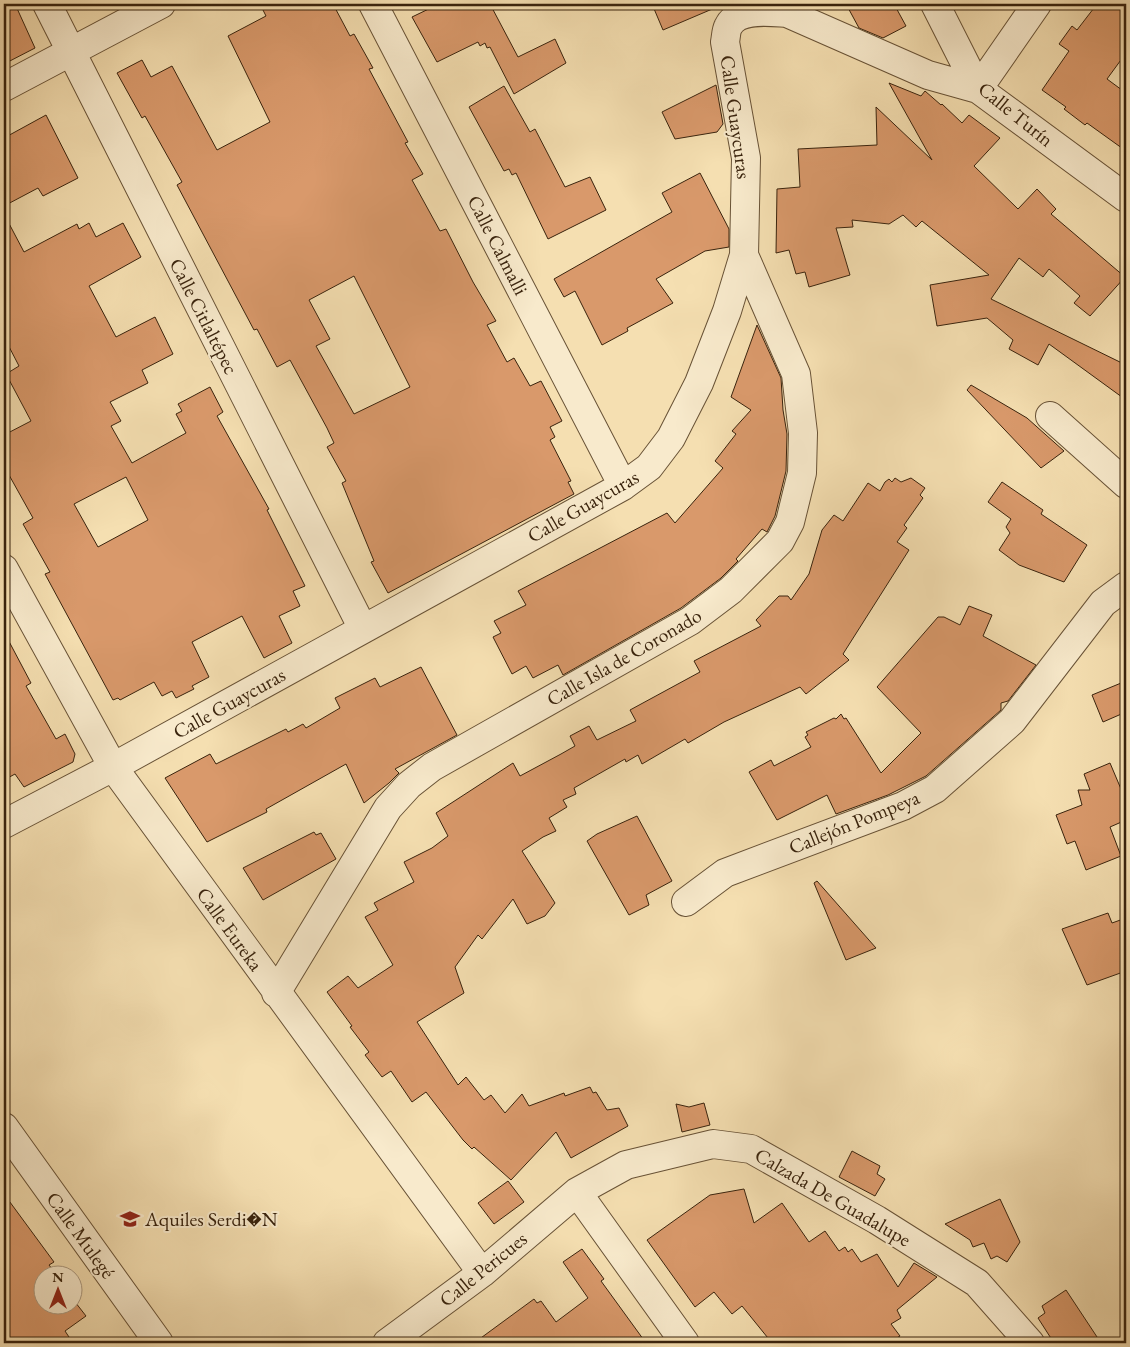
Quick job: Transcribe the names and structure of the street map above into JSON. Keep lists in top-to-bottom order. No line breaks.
{"streets":{"street":["Calle Turín","Calle Guaycuras","Calle Calmalli","Calle Citlaltépec","Calle Isla de Coronado","Callejón Pompeya","Calle Eureka","Calzada De Guadalupe","Calle Mulegé","Calle Pericues"]},"crossings":[["Calle Turín","Calle Guaycuras"],["Calle Guaycuras","Calle Calmalli"],["Calle Guaycuras","Calle Citlaltépec"],["Calle Guaycuras","Calle Isla de Coronado"],["Calle Guaycuras","Calle Eureka"],["Calle Isla de Coronado","Calle Eureka"],["Calle Eureka","Calle Pericues"],["Calzada De Guadalupe","Calle Pericues"]],"places":{"school or university":["Aquiles Serdi�N"]},"north":"top"}
